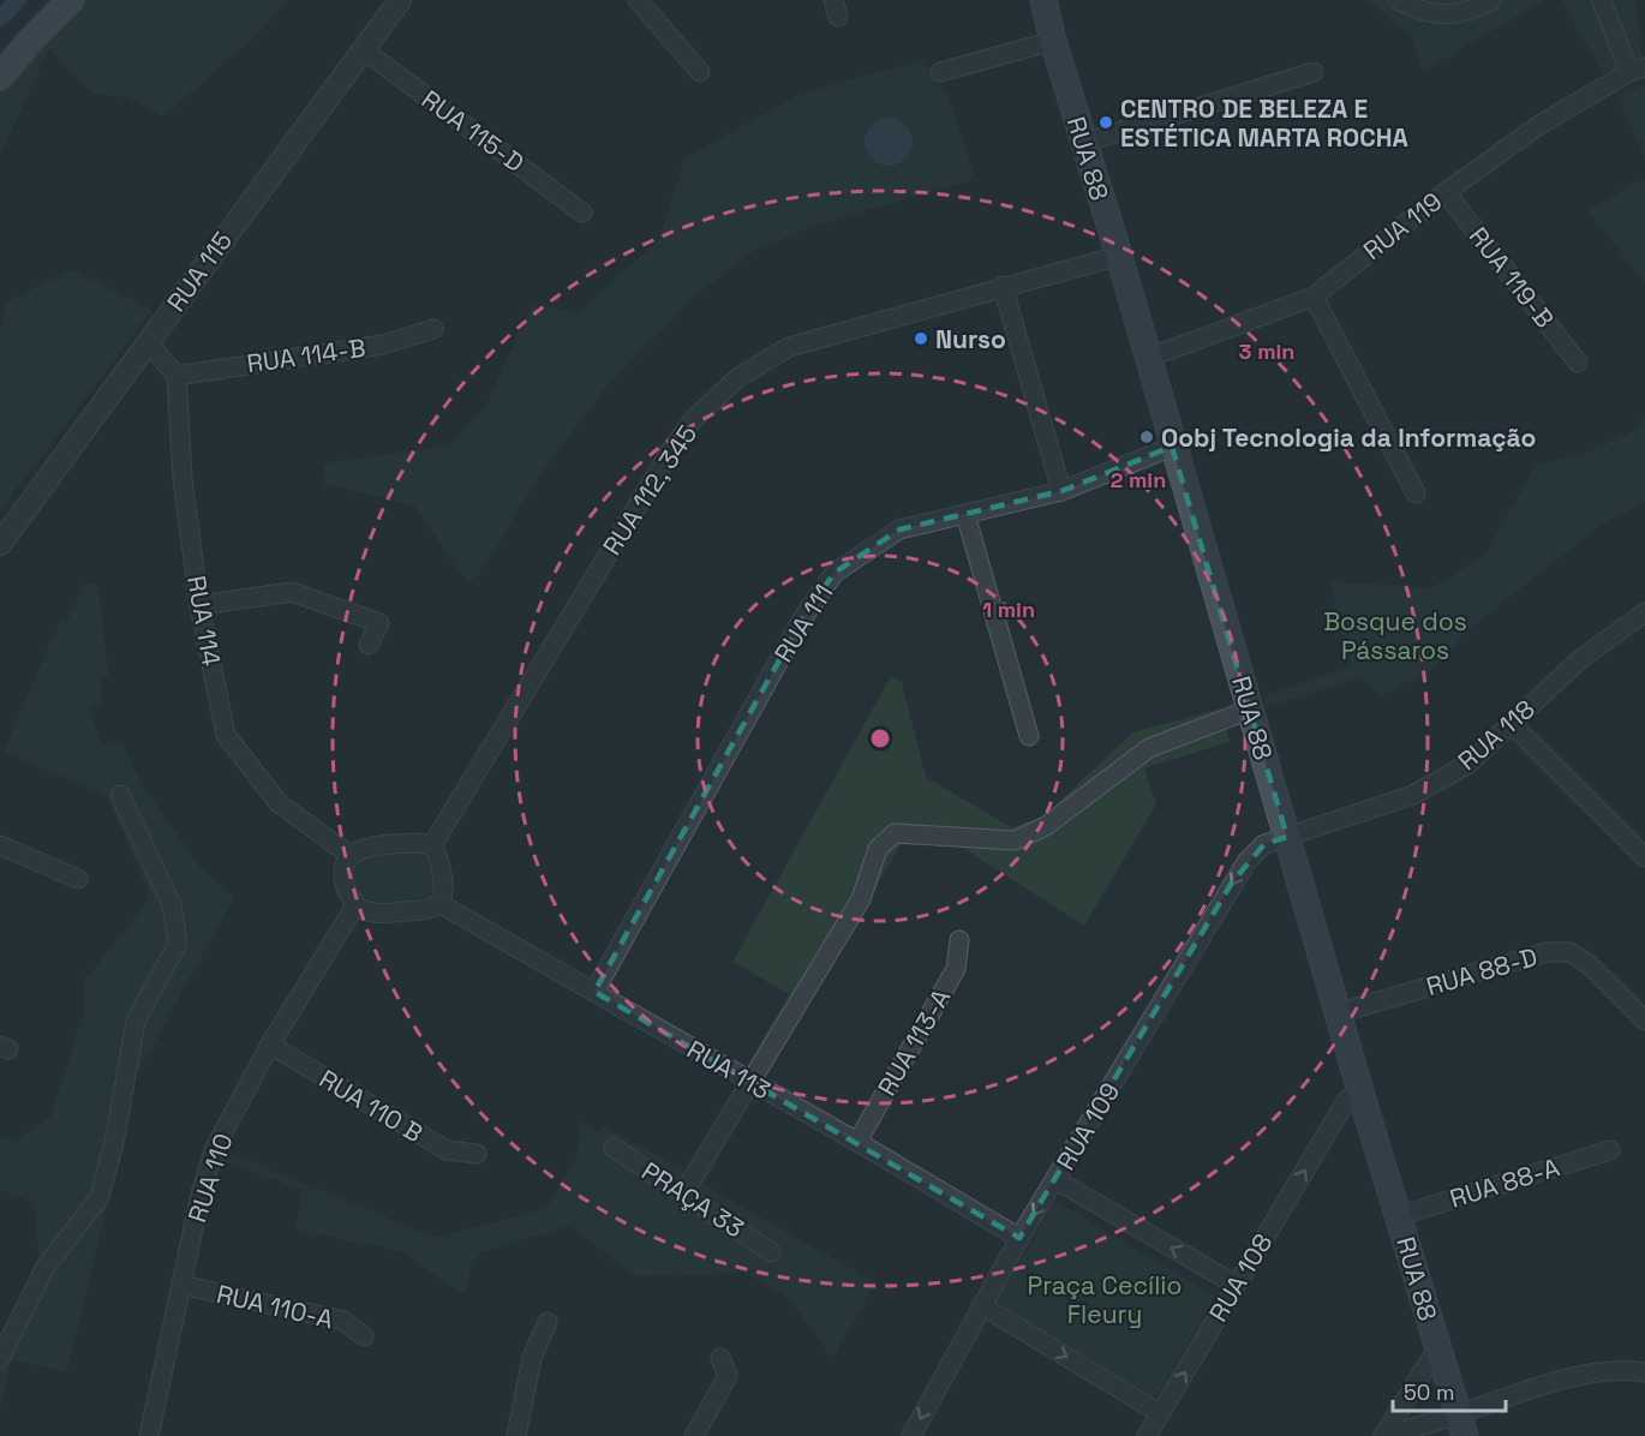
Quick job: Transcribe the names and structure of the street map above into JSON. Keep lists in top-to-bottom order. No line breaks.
{"streets":{"main road":["RUA 88"],"street":["RUA 115-D","RUA 119","RUA 115","RUA 119-B","RUA 114-B","RUA 112, 345","RUA 114","RUA 111","RUA 118","RUA 88-D","RUA 113-A","RUA 113","RUA 110 B","RUA 109","RUA 110","RUA 88-A","PRAÇA 33","RUA 108","RUA 110-A"]},"crossings":[["RUA 115-D","RUA 115"],["RUA 88","RUA 119"],["RUA 88","RUA 112, 345"],["RUA 88","RUA 111"],["RUA 88","RUA 118"],["RUA 88","RUA 88-D"],["RUA 88","RUA 109"],["RUA 88","RUA 88-A"],["RUA 88","RUA 108"],["RUA 119","RUA 119-B"],["RUA 114-B","RUA 114"],["RUA 112, 345","RUA 114"],["RUA 112, 345","RUA 113"],["RUA 112, 345","RUA 110"],["RUA 114","RUA 113"],["RUA 114","RUA 110"],["RUA 111","RUA 113"],["RUA 118","RUA 109"],["RUA 113-A","RUA 113"],["RUA 113","RUA 109"],["RUA 113","RUA 110"],["RUA 110 B","RUA 110"],["RUA 110","RUA 110-A"]],"one_way":["RUA 109","RUA 108"],"parks":["Bosque dos Pássaros","Praça Cecílio Fleury"],"places":["CENTRO DE BELEZA E ESTÉTICA MARTA ROCHA","Nurso","Oobj Tecnologia da Informação"],"scale_bar":"50 m","rings":["3 min","2 min","1 min"]}
